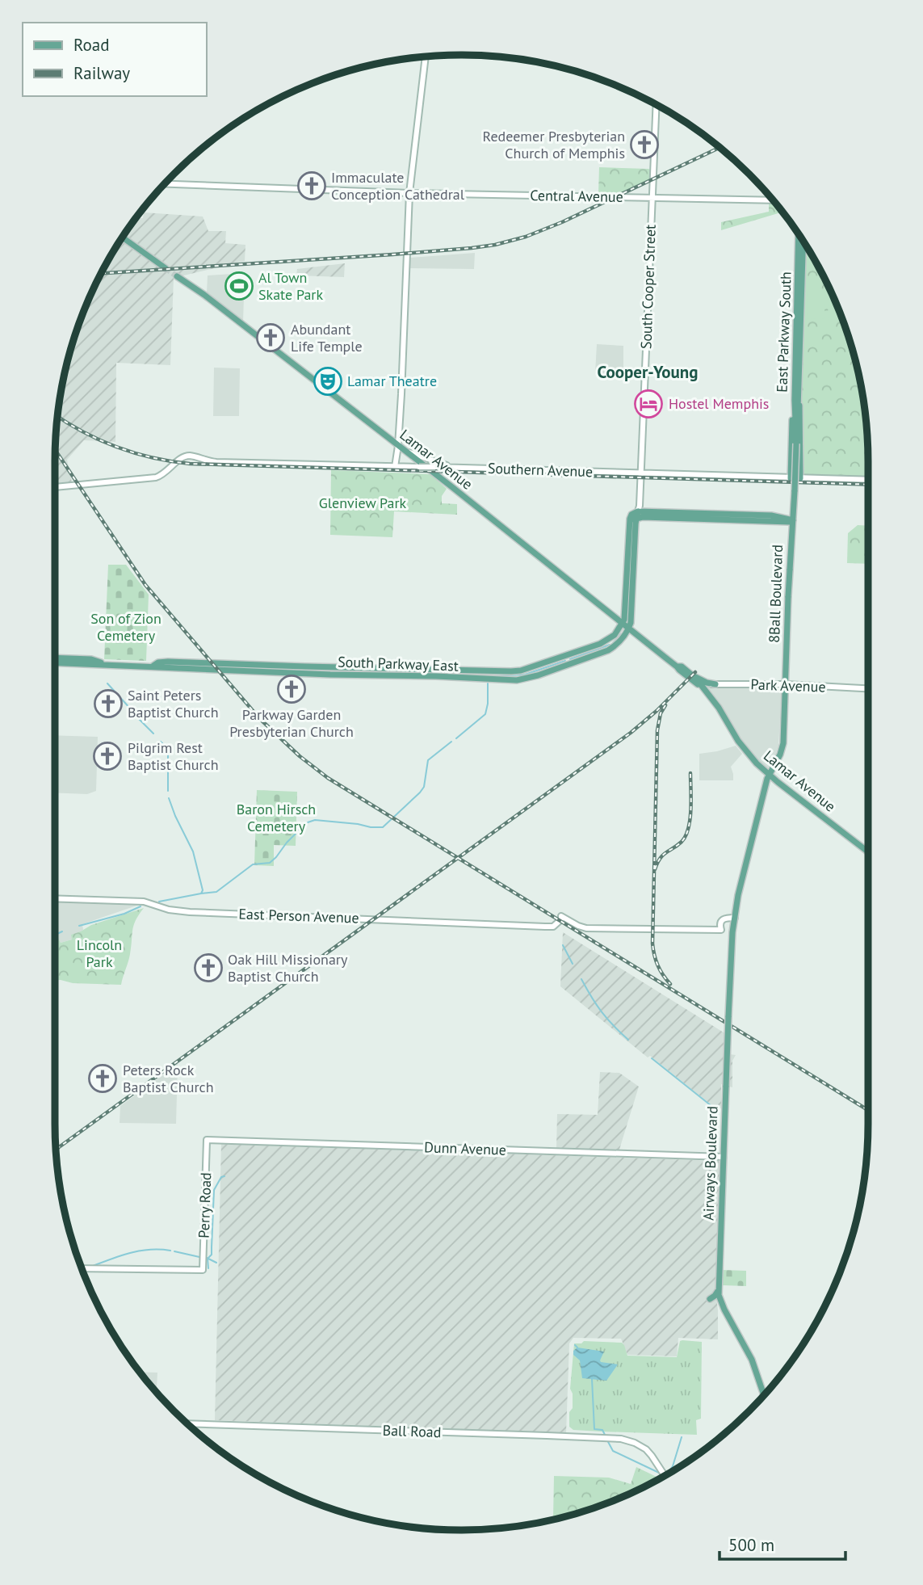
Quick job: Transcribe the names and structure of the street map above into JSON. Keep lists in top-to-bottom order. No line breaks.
{"streets":{"main road":["Central Avenue","South Cooper Street","East Parkway South","Lamar Avenue","Southern Avenue","8Ball Boulevard","South Parkway East","Park Avenue","East Person Avenue","Dunn Avenue","Airways Boulevard","Perry Road","Ball Road"]},"crossings":[["Central Avenue","South Cooper Street"],["South Cooper Street","Southern Avenue"],["East Parkway South","8Ball Boulevard"],["Lamar Avenue","South Parkway East"],["Lamar Avenue","Park Avenue"],["Lamar Avenue","Airways Boulevard"],["8Ball Boulevard","Park Avenue"],["East Person Avenue","Airways Boulevard"],["Dunn Avenue","Airways Boulevard"],["Dunn Avenue","Perry Road"]],"districts":["Cooper-Young"],"parks":["Glenview Park","Son of Zion Cemetery","Baron Hirsch Cemetery","Lincoln Park"],"places":{"church":["Redeemer Presbyterian Church of Memphis","Immaculate Conception Cathedral","Abundant Life Temple","Parkway Garden Presbyterian Church","Saint Peters Baptist Church","Pilgrim Rest Baptist Church","Oak Hill Missionary Baptist Church","Peters Rock Baptist Church"],"sports":["Al Town Skate Park"],"theatre":["Lamar Theatre"],"hotel":["Hostel Memphis"]},"legend":["Road","Railway"],"scale_bar":"500 m"}
